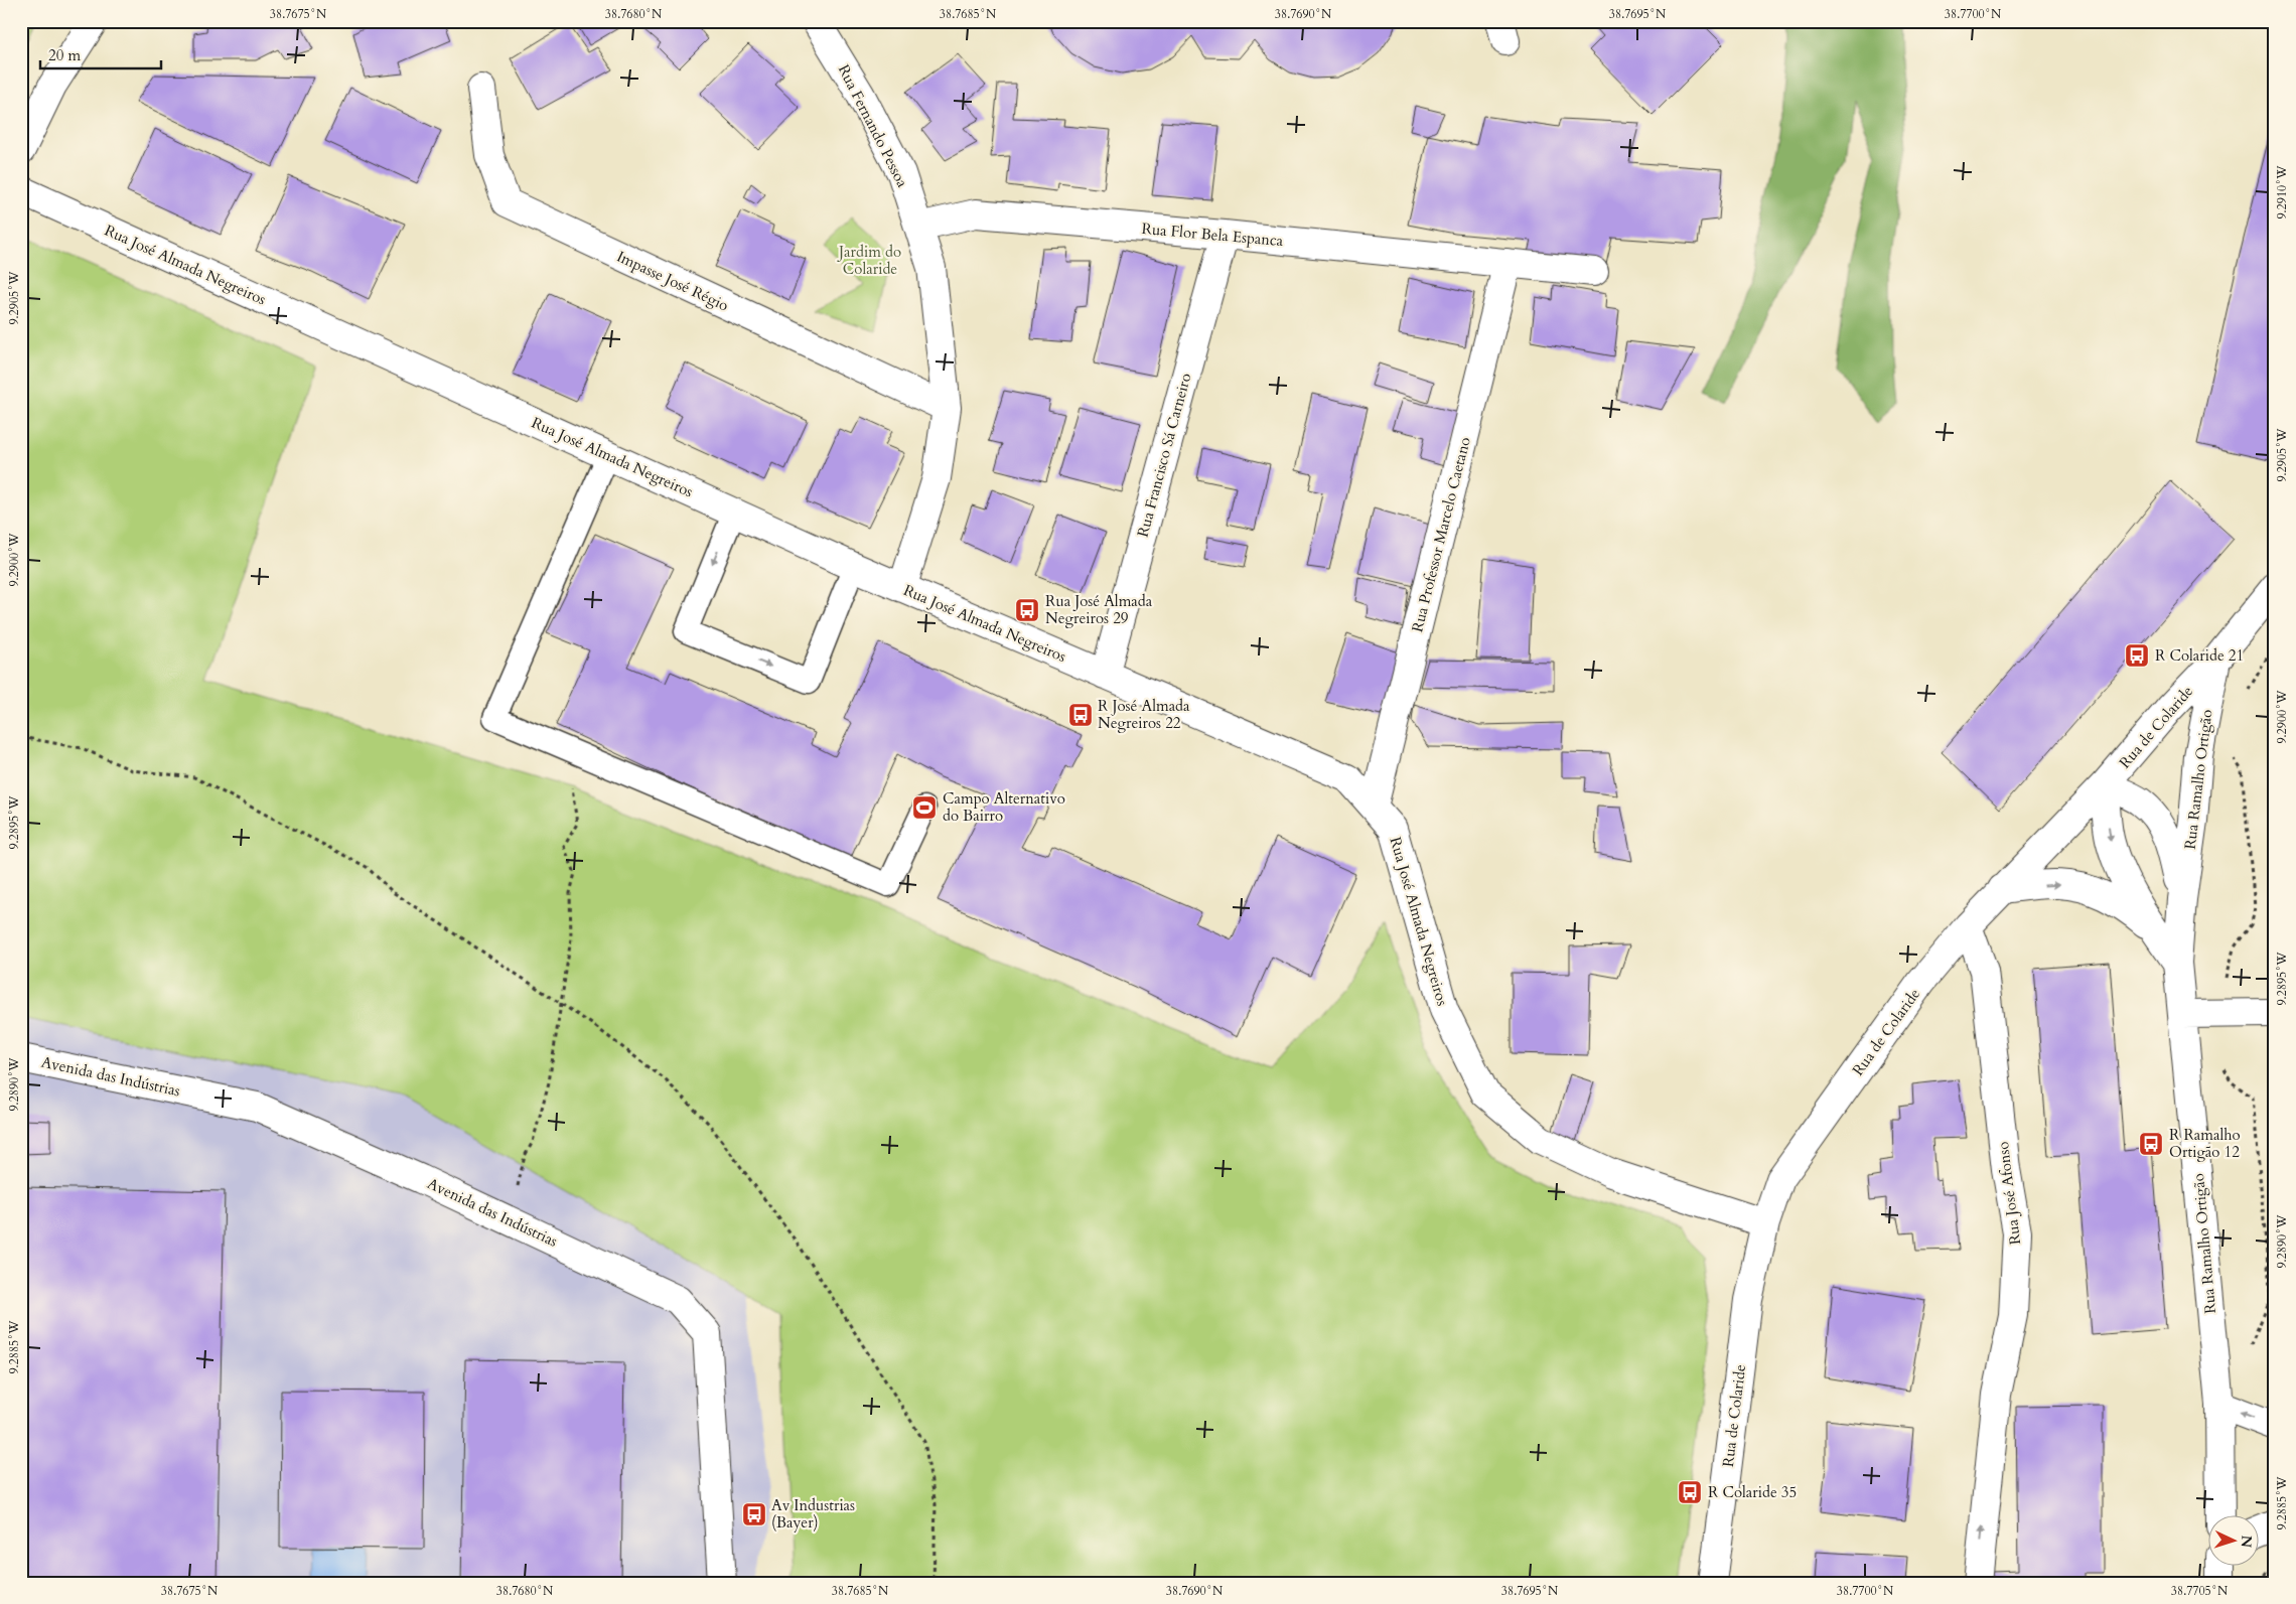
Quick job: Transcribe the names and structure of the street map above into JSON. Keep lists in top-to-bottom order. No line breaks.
{"streets":{"street":["Rua Fernando Pessoa","Rua Flor Bela Espanca","Rua José Almada Negreiros","Impasse José Régio","Rua Francisco Sá Carneiro","Rua Professor Marcelo Caetano","Rua de Colaride","Rua Ramalho Ortigão","Avenida das Indústrias","Rua José Afonso"]},"crossings":[["Rua Fernando Pessoa","Rua Flor Bela Espanca"],["Rua Fernando Pessoa","Rua José Almada Negreiros"],["Rua Fernando Pessoa","Impasse José Régio"],["Rua Flor Bela Espanca","Rua Francisco Sá Carneiro"],["Rua Flor Bela Espanca","Rua Professor Marcelo Caetano"],["Rua José Almada Negreiros","Rua Francisco Sá Carneiro"],["Rua José Almada Negreiros","Rua Professor Marcelo Caetano"],["Rua José Almada Negreiros","Rua de Colaride"],["Rua de Colaride","Rua Ramalho Ortigão"],["Rua de Colaride","Rua José Afonso"]],"one_way":["Rua José Afonso"],"parks":["Jardim do Colaride"],"places":{"bus stop":["Rua José Almada Negreiros 29","R Colaride 21","R José Almada Negreiros 22","R Ramalho Ortigão 12","R Colaride 35","Av Industrias (Bayer)"],"sports":["Campo Alternativo do Bairro"]},"scale_bar":"20 m","north":"right","coordinates":["38.7675°N","38.7680°N","38.7685°N","38.7690°N","38.7695°N","38.7700°N","9.2910°W","9.2905°W","9.2900°W","9.2895°W","9.2890°W","9.2885°W","38.7705°N"]}
